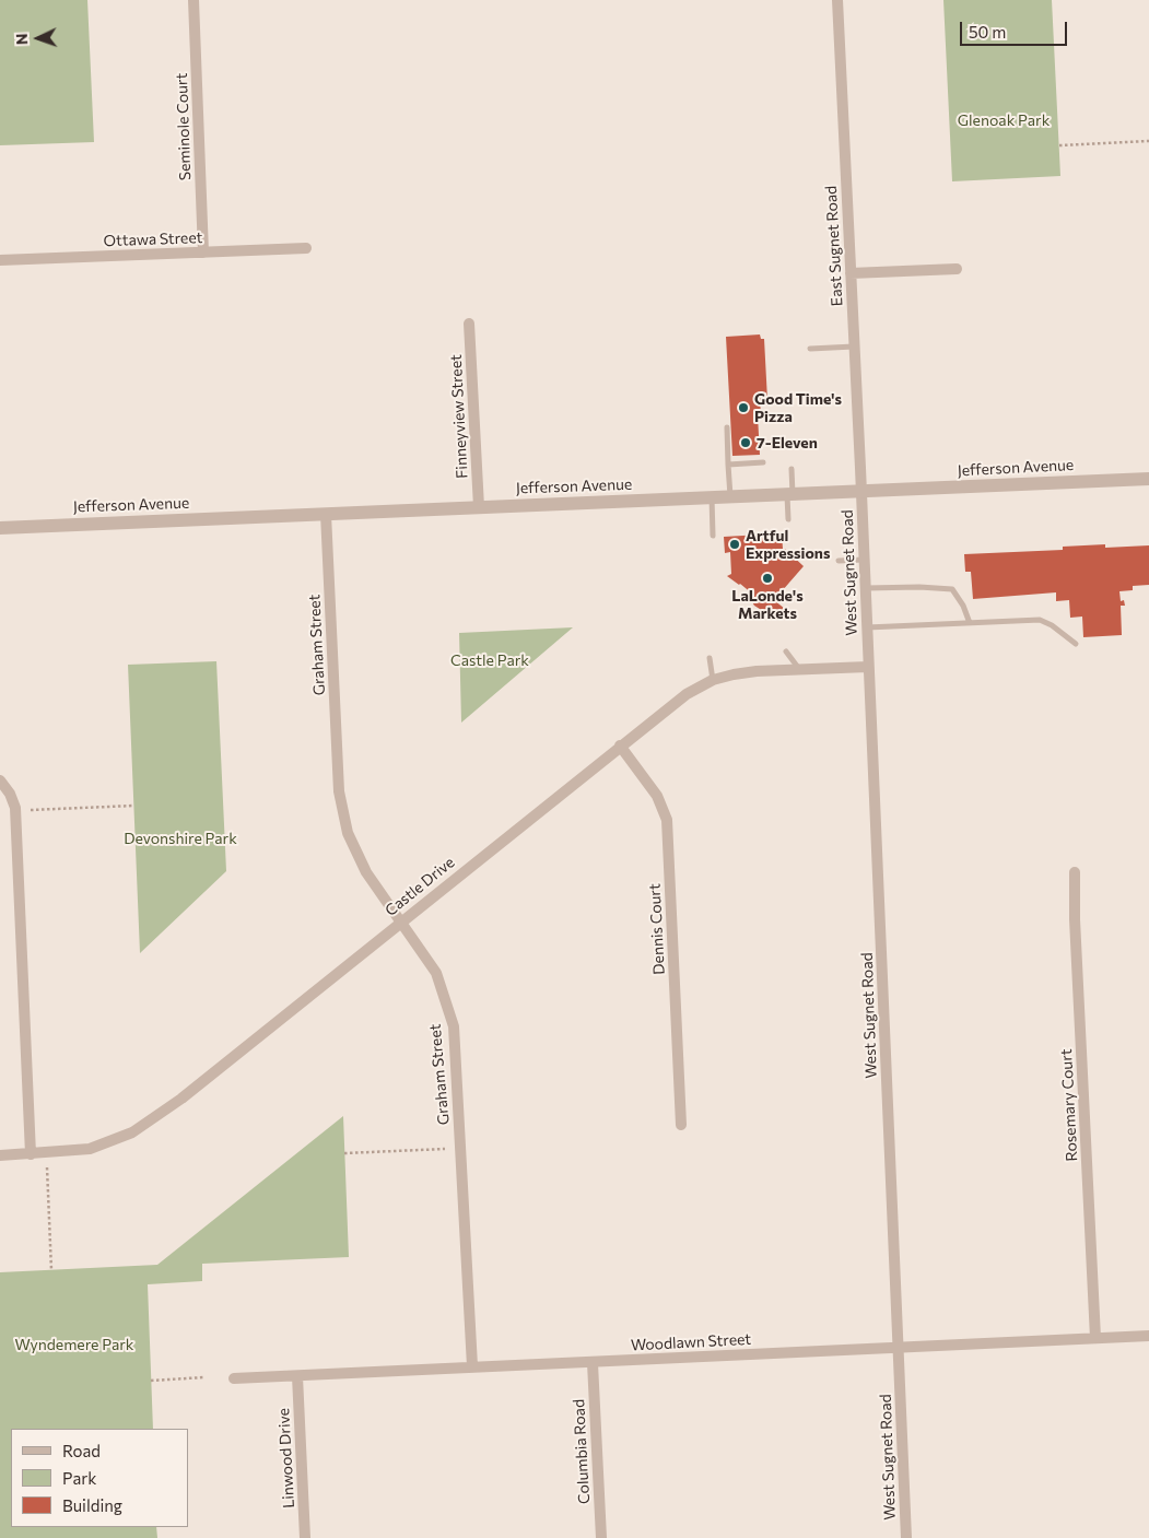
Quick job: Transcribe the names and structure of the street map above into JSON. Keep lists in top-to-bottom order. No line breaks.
{"streets":{"street":["Seminole Court","Ottawa Street","East Sugnet Road","Finneyview Street","Jefferson Avenue","West Sugnet Road","Graham Street","Castle Drive","Dennis Court","Rosemary Court","Woodlawn Street","Columbia Road","Linwood Drive"]},"crossings":[["Seminole Court","Ottawa Street"],["East Sugnet Road","Jefferson Avenue"],["East Sugnet Road","West Sugnet Road"],["Finneyview Street","Jefferson Avenue"],["Jefferson Avenue","West Sugnet Road"],["Jefferson Avenue","Graham Street"],["West Sugnet Road","Castle Drive"],["West Sugnet Road","Woodlawn Street"],["Graham Street","Castle Drive"],["Graham Street","Woodlawn Street"],["Castle Drive","Dennis Court"],["Rosemary Court","Woodlawn Street"],["Woodlawn Street","Columbia Road"],["Woodlawn Street","Linwood Drive"]],"parks":["Glenoak Park","Castle Park","Devonshire Park","Wyndemere Park"],"places":["Good Time's Pizza","7-Eleven","Artful Expressions","LaLonde's Markets"],"legend":["Road","Park","Building"],"scale_bar":"50 m","north":"left"}
